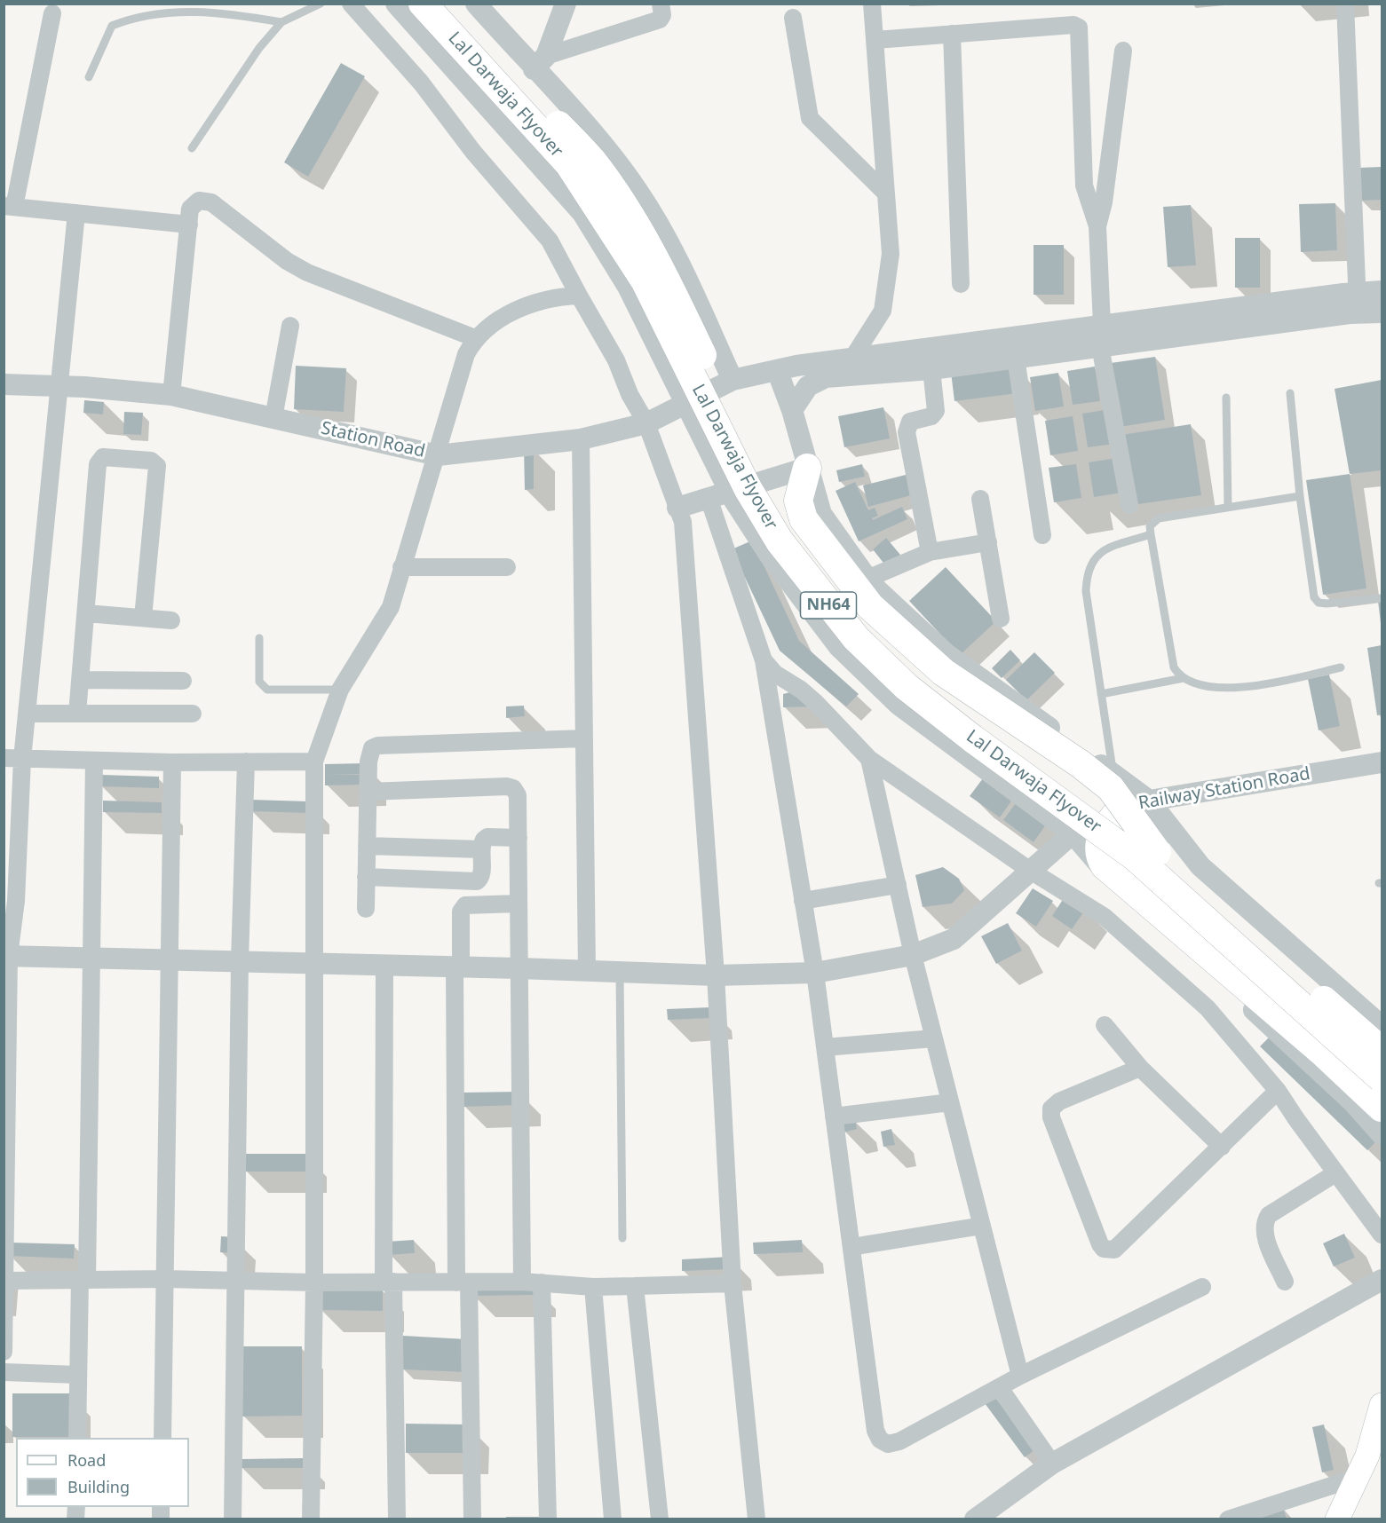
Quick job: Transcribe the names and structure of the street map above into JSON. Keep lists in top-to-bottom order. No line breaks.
{"streets":{"highway":["Lal Darwaja Flyover","NH64"],"street":["Station Road","Railway Station Road"]},"legend":["Road","Building"]}
